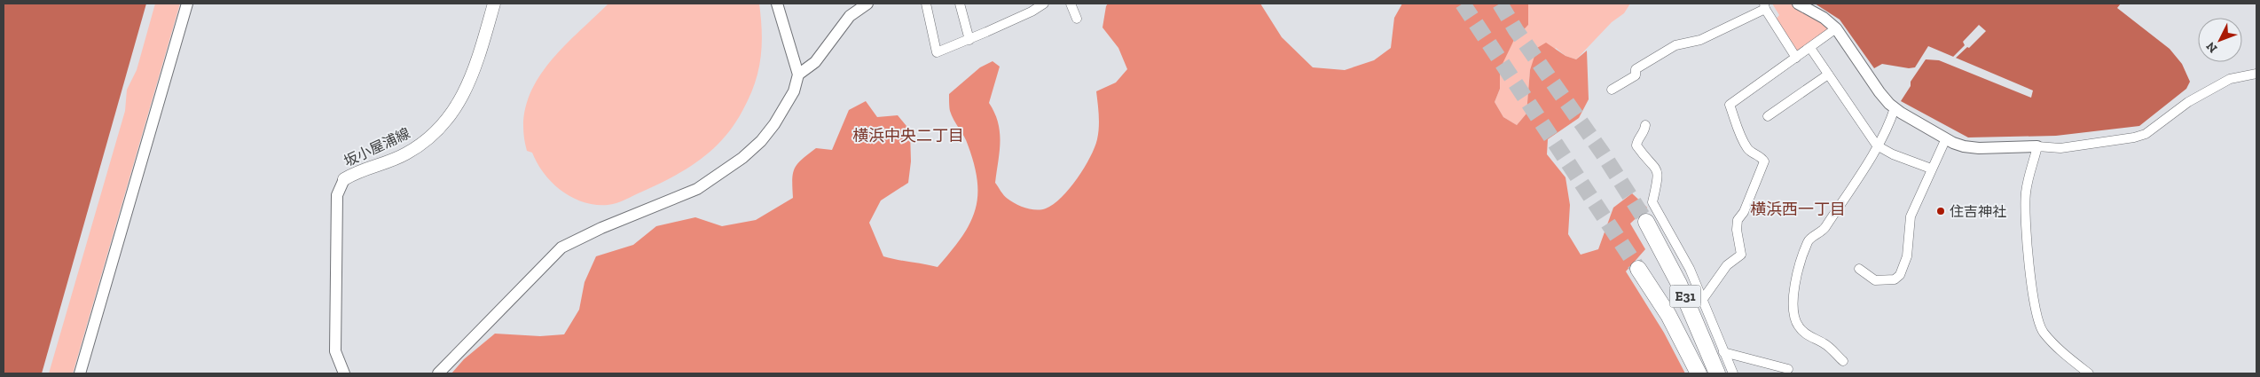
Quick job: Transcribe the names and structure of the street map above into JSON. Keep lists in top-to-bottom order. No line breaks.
{"streets":{"highway":["E31"],"main road":["坂小屋浦線"]},"districts":["横浜中央二丁目","横浜西一丁目"],"places":["住吉神社"],"north":"bottom left"}
